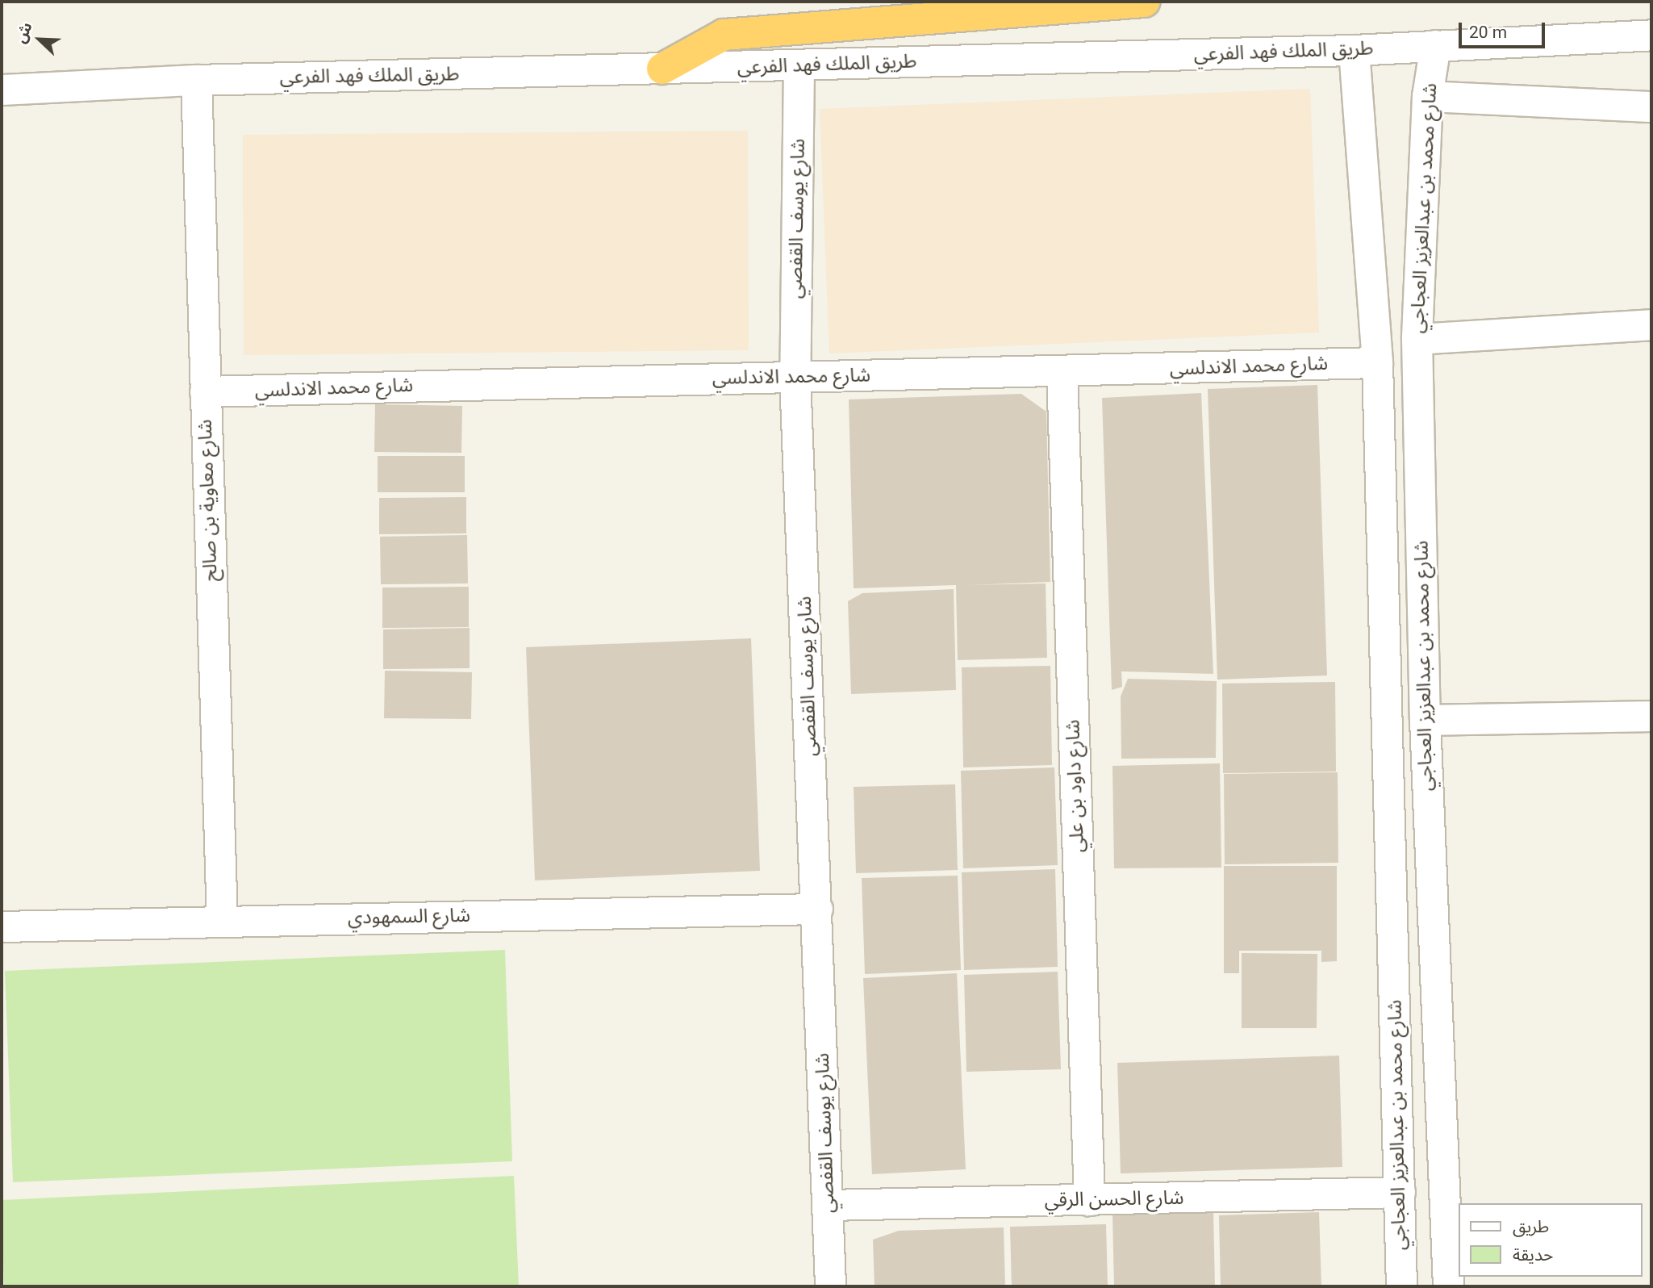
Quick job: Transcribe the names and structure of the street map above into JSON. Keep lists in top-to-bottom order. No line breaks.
{"streets":{"street":["طريق الملك فهد الفرعي","شارع محمد بن عبدالعزيز العجاجي","شارع يوسف القفصي","شارع محمد الاندلسي","شارع معاوية بن صالح","شارع داود بن علي","شارع السمهودي","شارع الحسن الرقي"]},"crossings":[["طريق الملك فهد الفرعي","شارع محمد بن عبدالعزيز العجاجي"],["طريق الملك فهد الفرعي","شارع يوسف القفصي"],["طريق الملك فهد الفرعي","شارع معاوية بن صالح"],["شارع محمد بن عبدالعزيز العجاجي","شارع محمد الاندلسي"],["شارع محمد بن عبدالعزيز العجاجي","شارع الحسن الرقي"],["شارع يوسف القفصي","شارع محمد الاندلسي"],["شارع يوسف القفصي","شارع السمهودي"],["شارع يوسف القفصي","شارع الحسن الرقي"],["شارع محمد الاندلسي","شارع معاوية بن صالح"],["شارع محمد الاندلسي","شارع داود بن علي"],["شارع معاوية بن صالح","شارع السمهودي"],["شارع داود بن علي","شارع الحسن الرقي"]],"legend":["طريق","حديقة"],"scale_bar":"20 m","north":"top left"}
